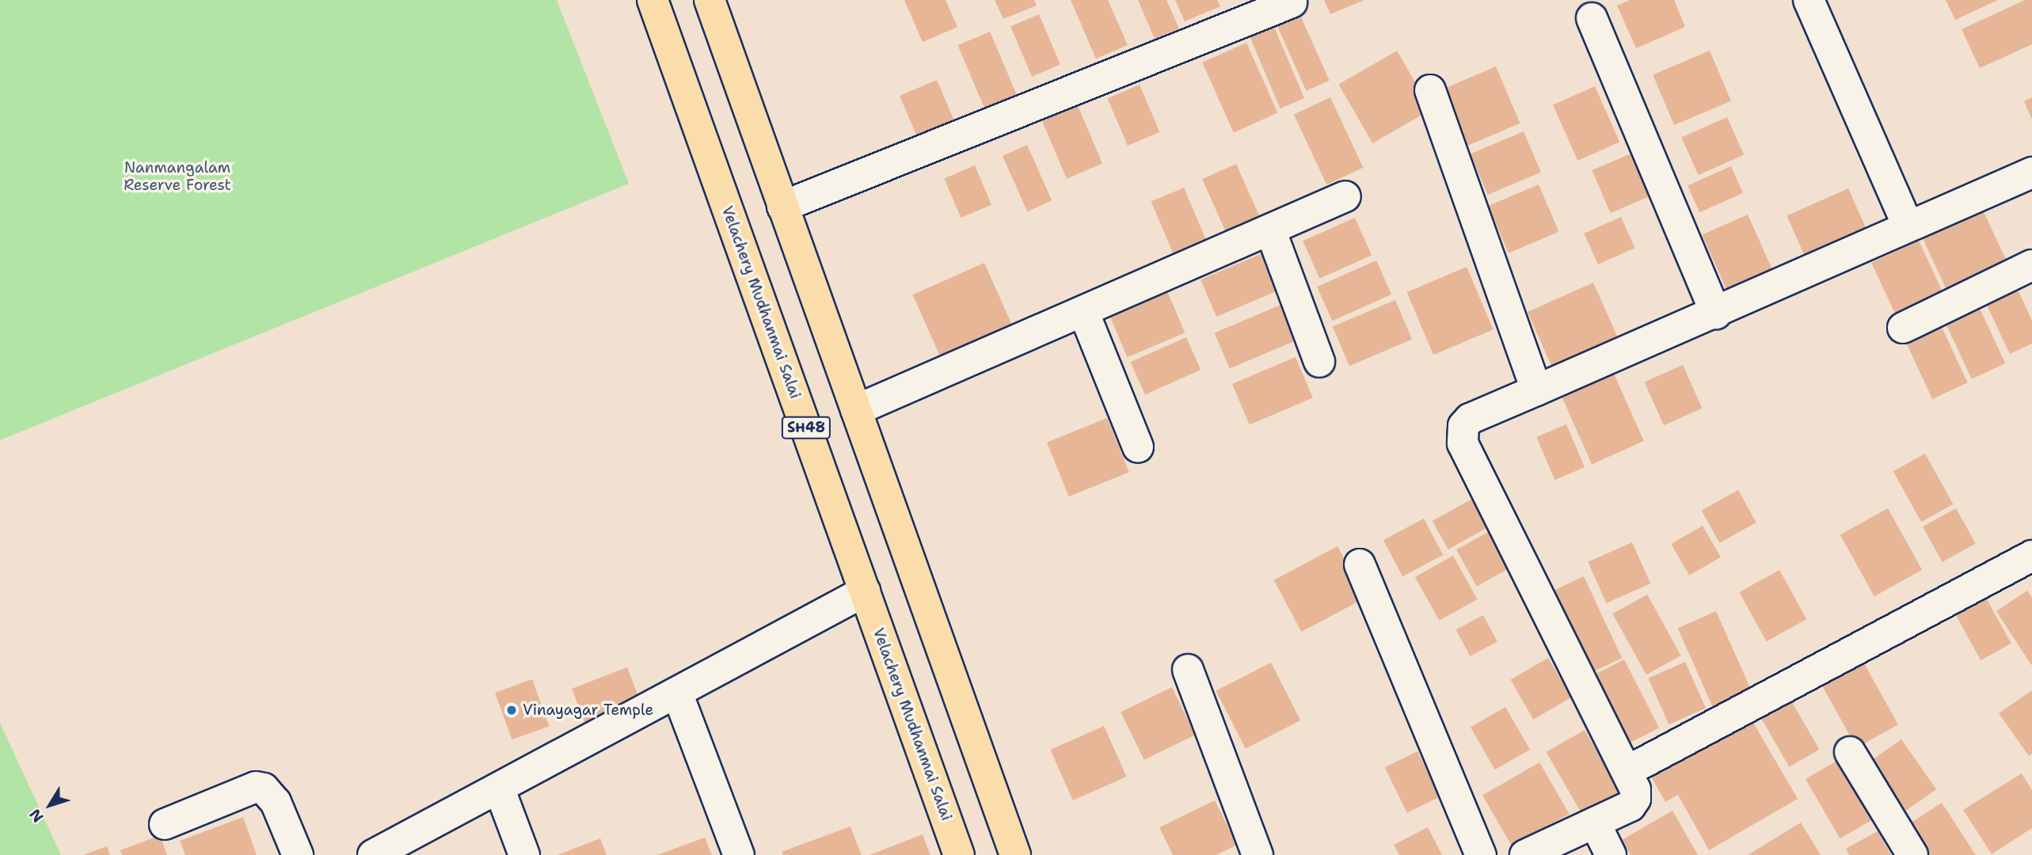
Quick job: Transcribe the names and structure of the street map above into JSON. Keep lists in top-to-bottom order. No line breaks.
{"streets":{"main road":["Velachery Mudhanmai Salai","SH48"]},"parks":["Nanmangalam Reserve Forest"],"places":["Vinayagar Temple"],"north":"bottom left"}
